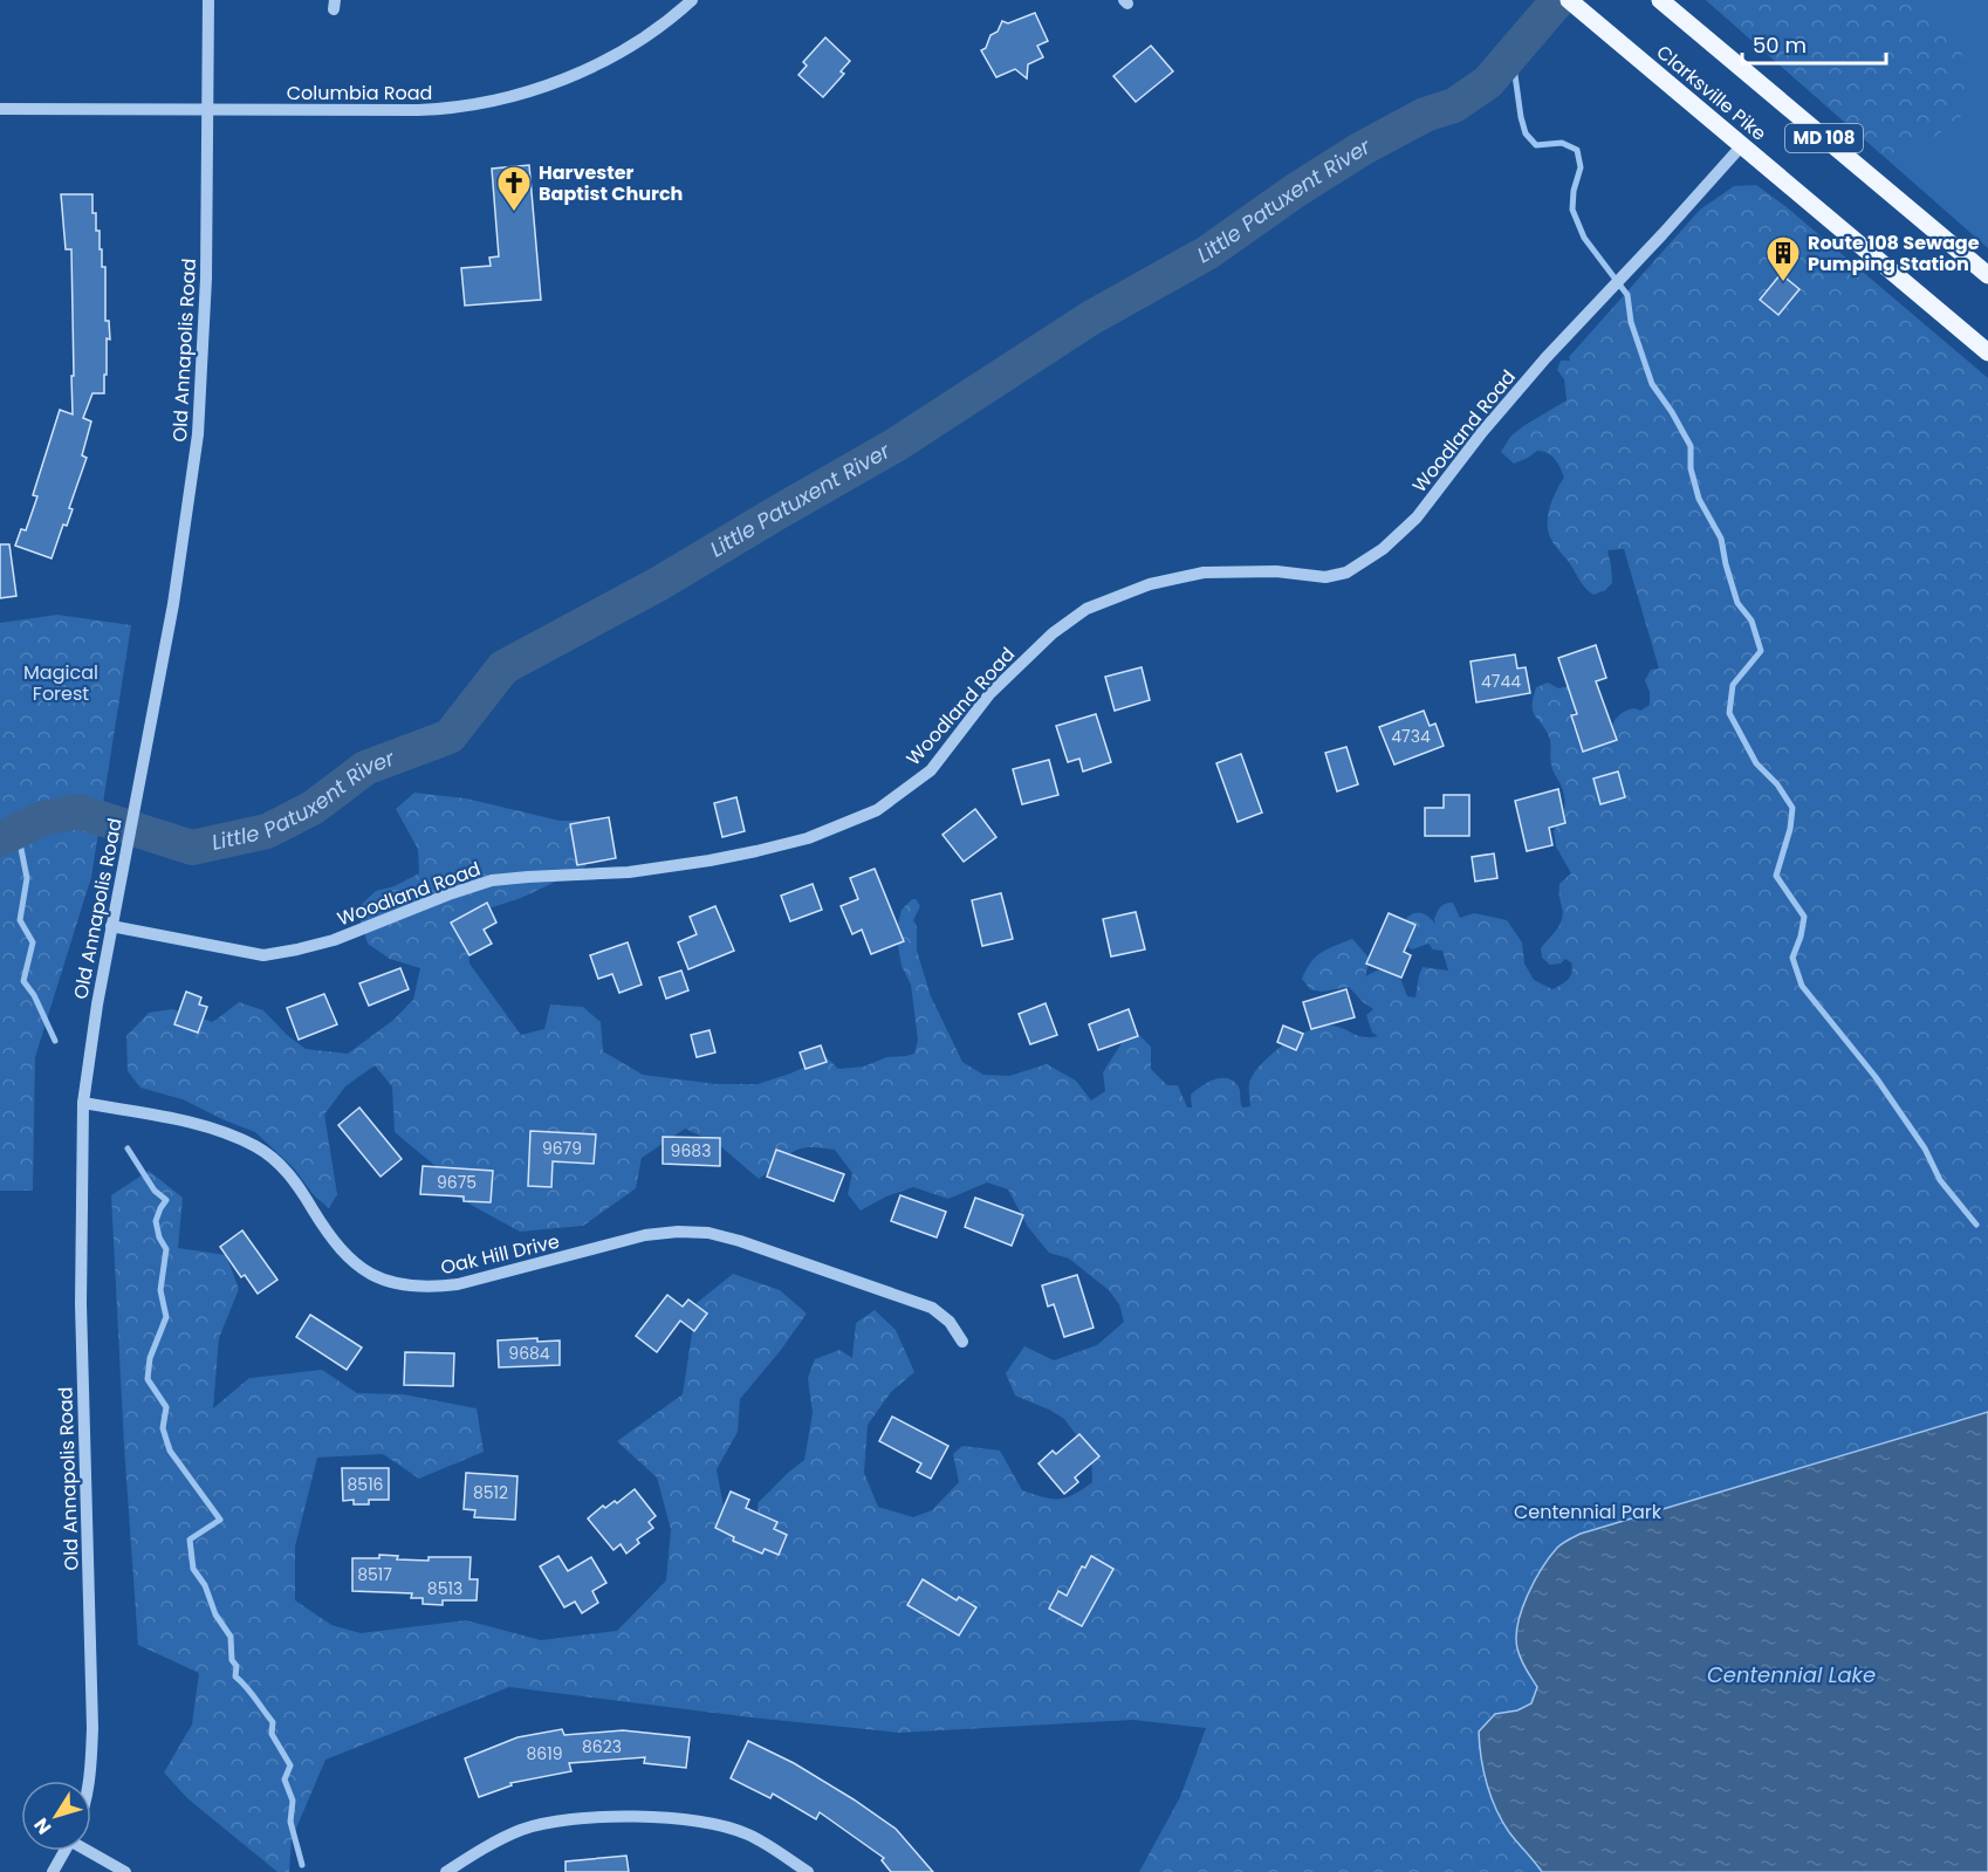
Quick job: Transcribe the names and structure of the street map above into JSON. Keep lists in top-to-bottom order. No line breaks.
{"streets":{"main road":["Clarksville Pike","MD 108"],"street":["Columbia Road","Old Annapolis Road","Woodland Road","Oak Hill Drive"]},"crossings":[["Columbia Road","Old Annapolis Road"],["Clarksville Pike","Woodland Road"],["Old Annapolis Road","Woodland Road"],["Old Annapolis Road","Oak Hill Drive"]],"water":["Little Patuxent River","Centennial Lake"],"parks":["Magical Forest","Centennial Park"],"places":{"church":["Harvester Baptist Church"],"building":["Route 108 Sewage Pumping Station"]},"house_numbers":["4744","4734","9679","9683","9675","9684","8516","8512","8517","8513","8623","8619"],"scale_bar":"50 m","north":"bottom left"}
